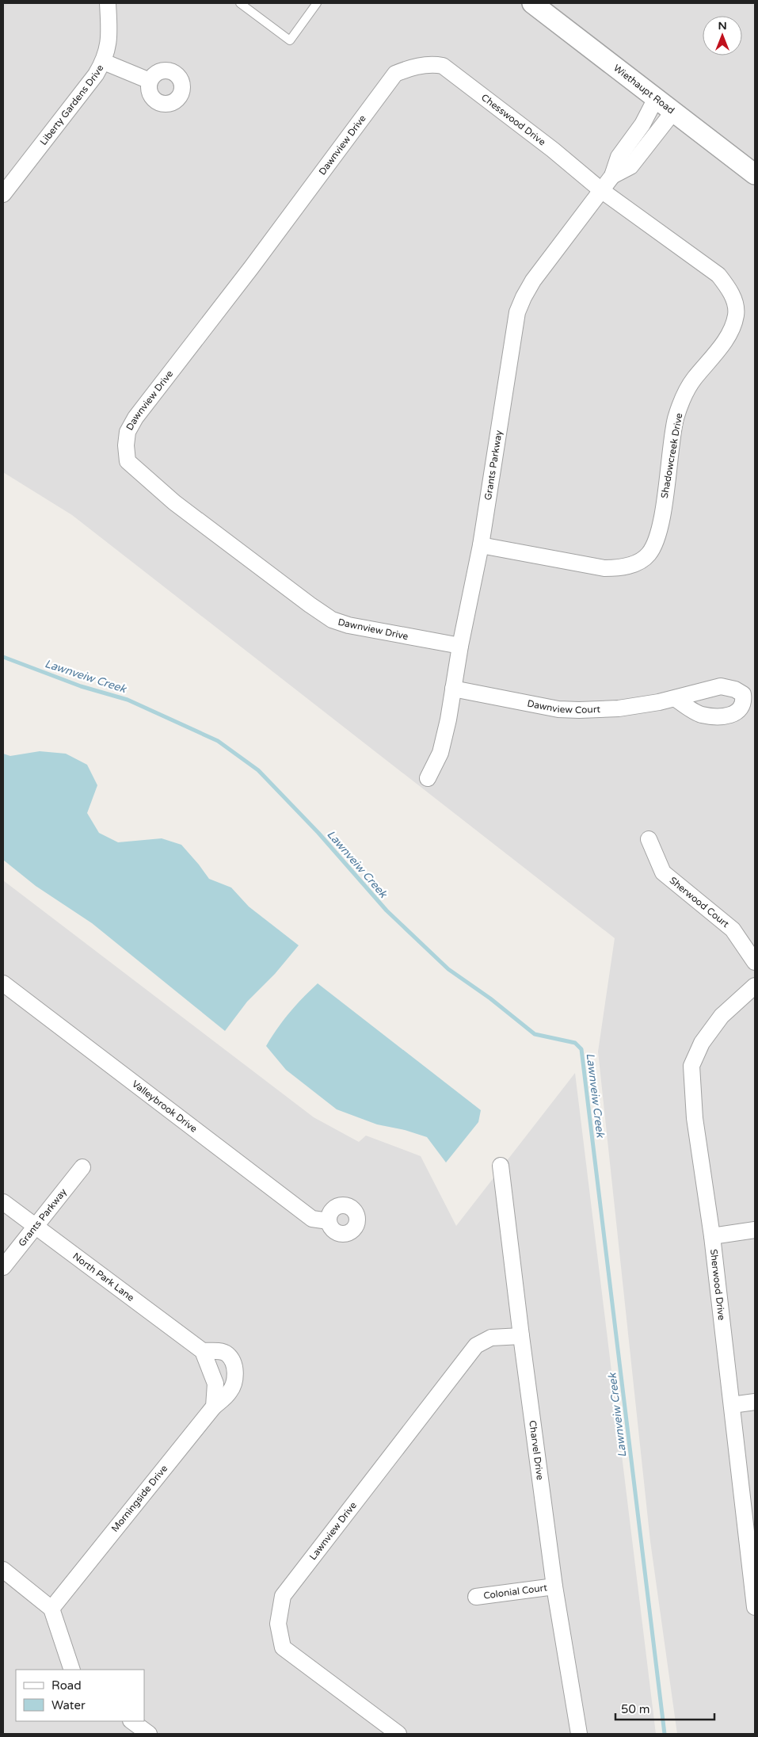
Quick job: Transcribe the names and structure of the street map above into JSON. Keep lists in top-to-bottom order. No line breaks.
{"streets":{"street":["Wiethaupt Road","Liberty Gardens Drive","Chesswood Drive","Dawnview Drive","Shadowcreek Drive","Grants Parkway","Dawnview Court","Sherwood Court","Valleybrook Drive","North Park Lane","Sherwood Drive","Charvel Drive","Morningside Drive","Lawnview Drive","Colonial Court"]},"crossings":[["Wiethaupt Road","Grants Parkway"],["Chesswood Drive","Dawnview Drive"],["Chesswood Drive","Shadowcreek Drive"],["Chesswood Drive","Grants Parkway"],["Dawnview Drive","Grants Parkway"],["Shadowcreek Drive","Grants Parkway"],["Grants Parkway","Dawnview Court"],["Grants Parkway","North Park Lane"],["Charvel Drive","Lawnview Drive"],["Charvel Drive","Colonial Court"]],"water":["Lawnveiw Creek"],"legend":["Road","Water"],"scale_bar":"50 m","north":"top"}
